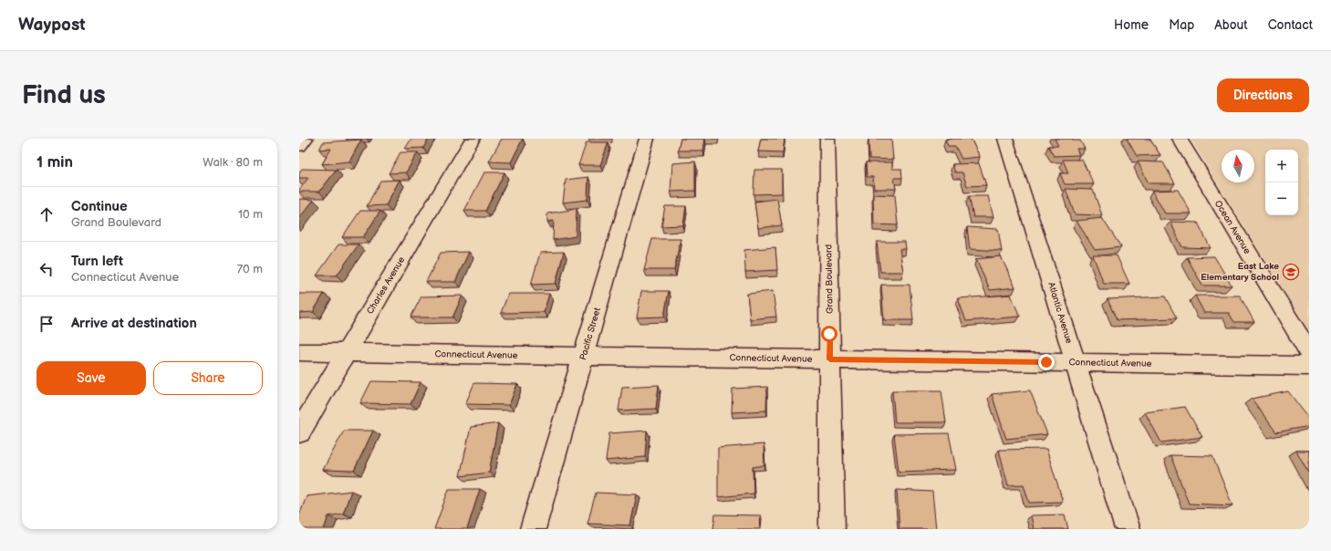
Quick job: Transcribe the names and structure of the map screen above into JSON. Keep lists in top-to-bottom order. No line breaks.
{"streets":{"street":["Ocean Avenue","Grand Boulevard","Charles Avenue","Atlantic Avenue","Pacific Street","Connecticut Avenue"]},"crossings":[["Grand Boulevard","Connecticut Avenue"],["Charles Avenue","Connecticut Avenue"],["Atlantic Avenue","Connecticut Avenue"],["Pacific Street","Connecticut Avenue"]],"places":{"school or university":["East Lake Elementary School"]},"north":"top","page":{"header":"Waypost","nav":["Home","Map","About","Contact"],"buttons":["Directions",["Save","Share"]],"title":"Find us","heading":["1 min","Walk · 80 m"],"map_buttons":["+","−"],"list":[["Continue","Grand Boulevard","10 m"],["Turn left","Connecticut Avenue","70 m"],"Arrive at destination"]}}
